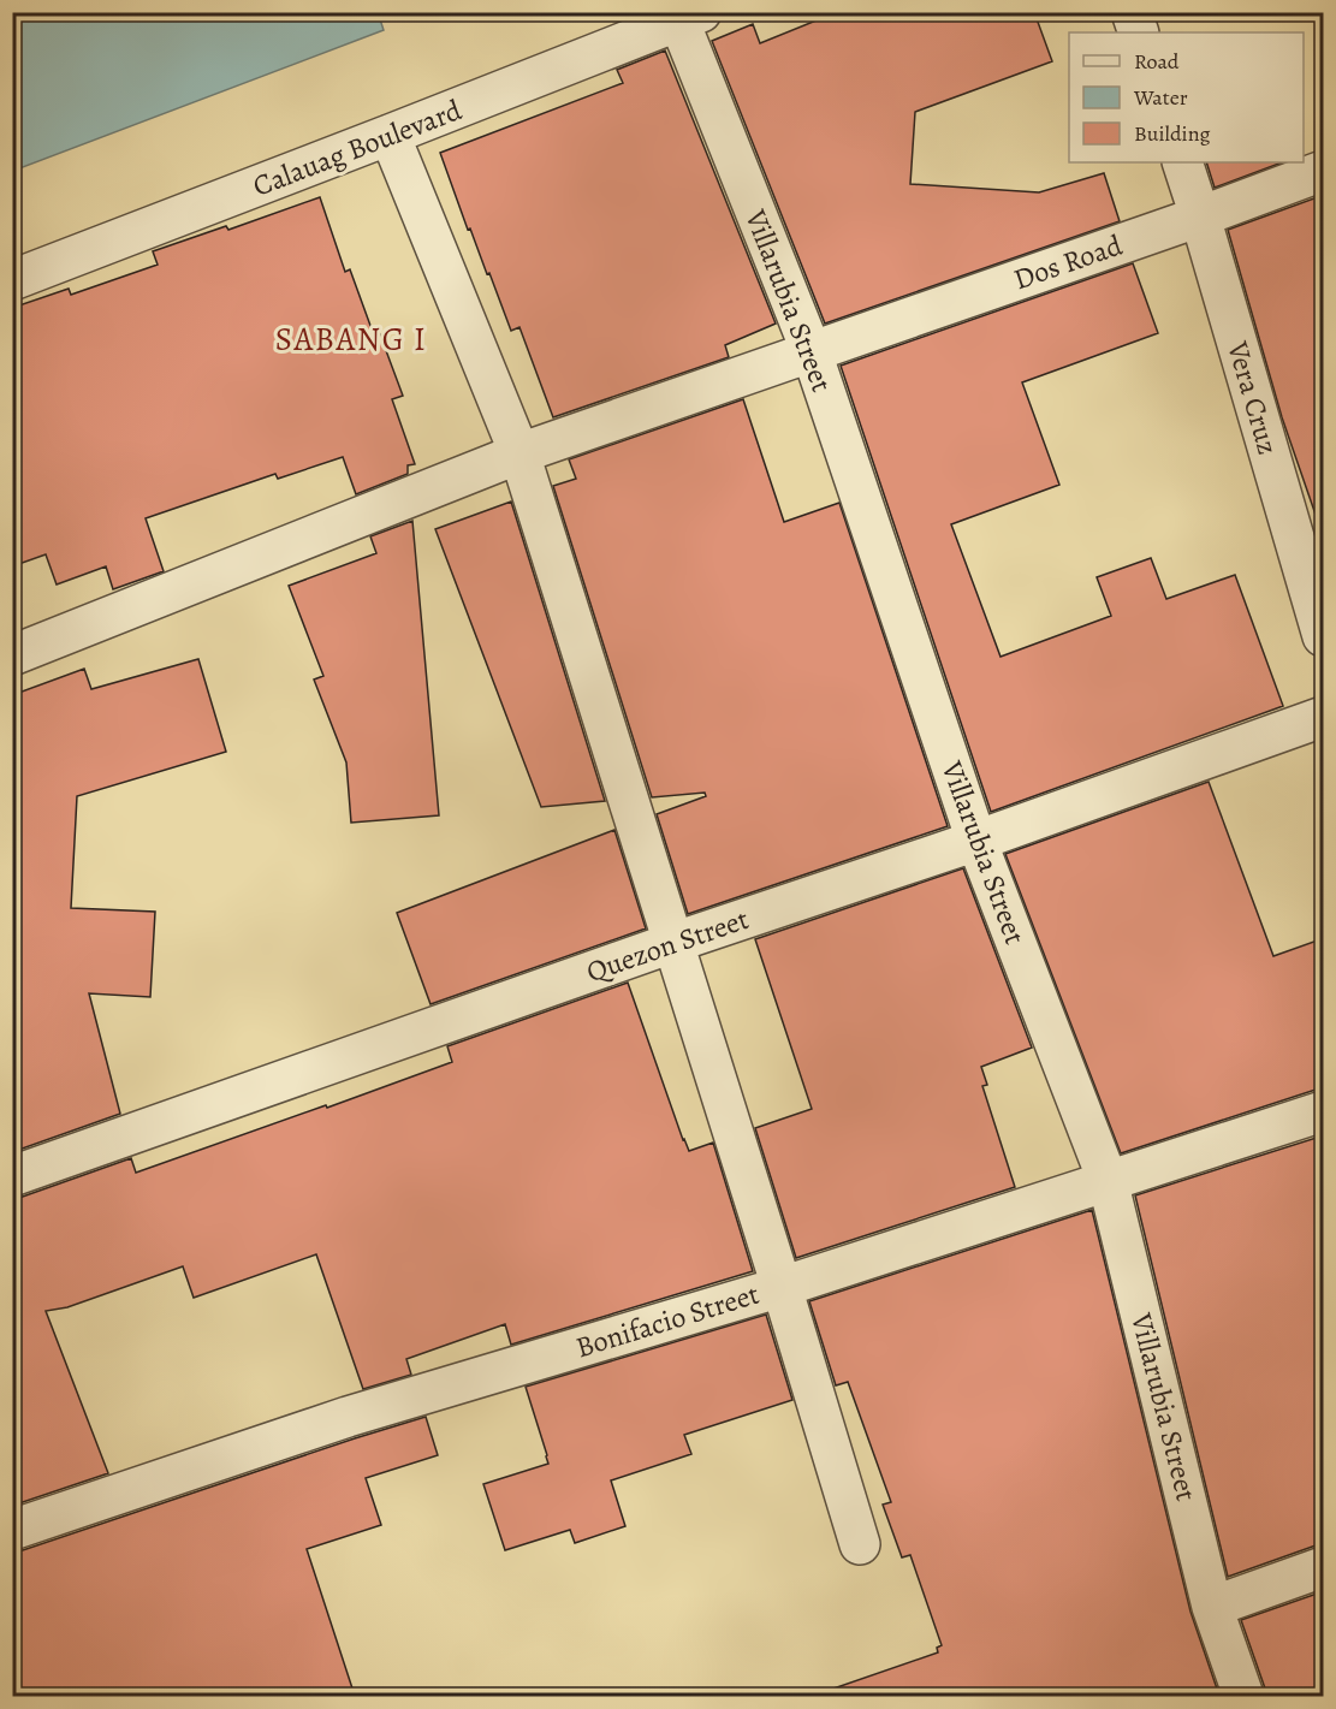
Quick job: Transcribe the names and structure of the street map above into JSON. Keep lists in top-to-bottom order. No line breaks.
{"streets":{"street":["Calauag Boulevard","Dos Road","Villarubia Street","Vera Cruz","Quezon Street","Bonifacio Street"]},"crossings":[["Calauag Boulevard","Villarubia Street"],["Dos Road","Villarubia Street"],["Dos Road","Vera Cruz"],["Villarubia Street","Quezon Street"],["Villarubia Street","Bonifacio Street"]],"districts":["SABANG I"],"legend":["Road","Water","Building"]}
